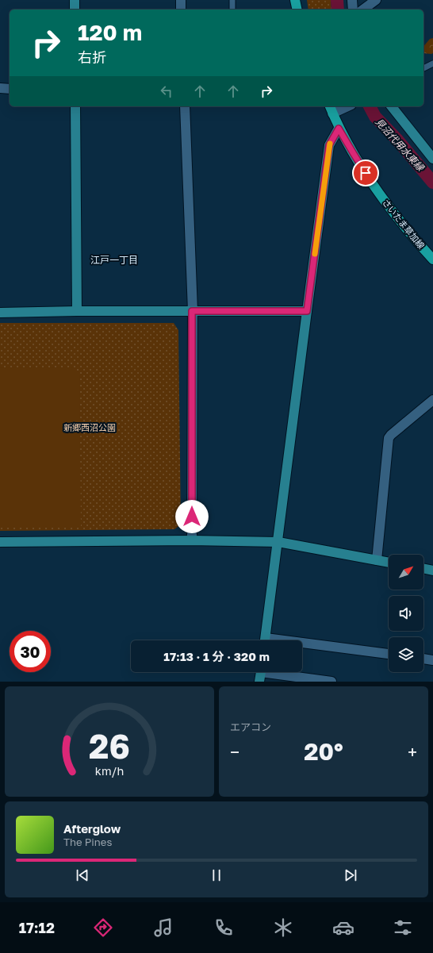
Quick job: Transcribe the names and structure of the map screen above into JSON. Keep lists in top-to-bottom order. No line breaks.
{"streets":{"main road":["さいたま草加線"]},"districts":["江戸一丁目"],"water":["見沼代用水東縁"],"parks":["新郷西沼公園"],"north":"top right","page":{"turn":["120 m","右折"],"limit":"30","trip":"17:13 · 1 分 · 320 m","tile":"エアコン","heat":["−","20°","+"],"song":["Afterglow","The Pines"],"tabs":"17:12","gauge":["26","km/h"]}}
